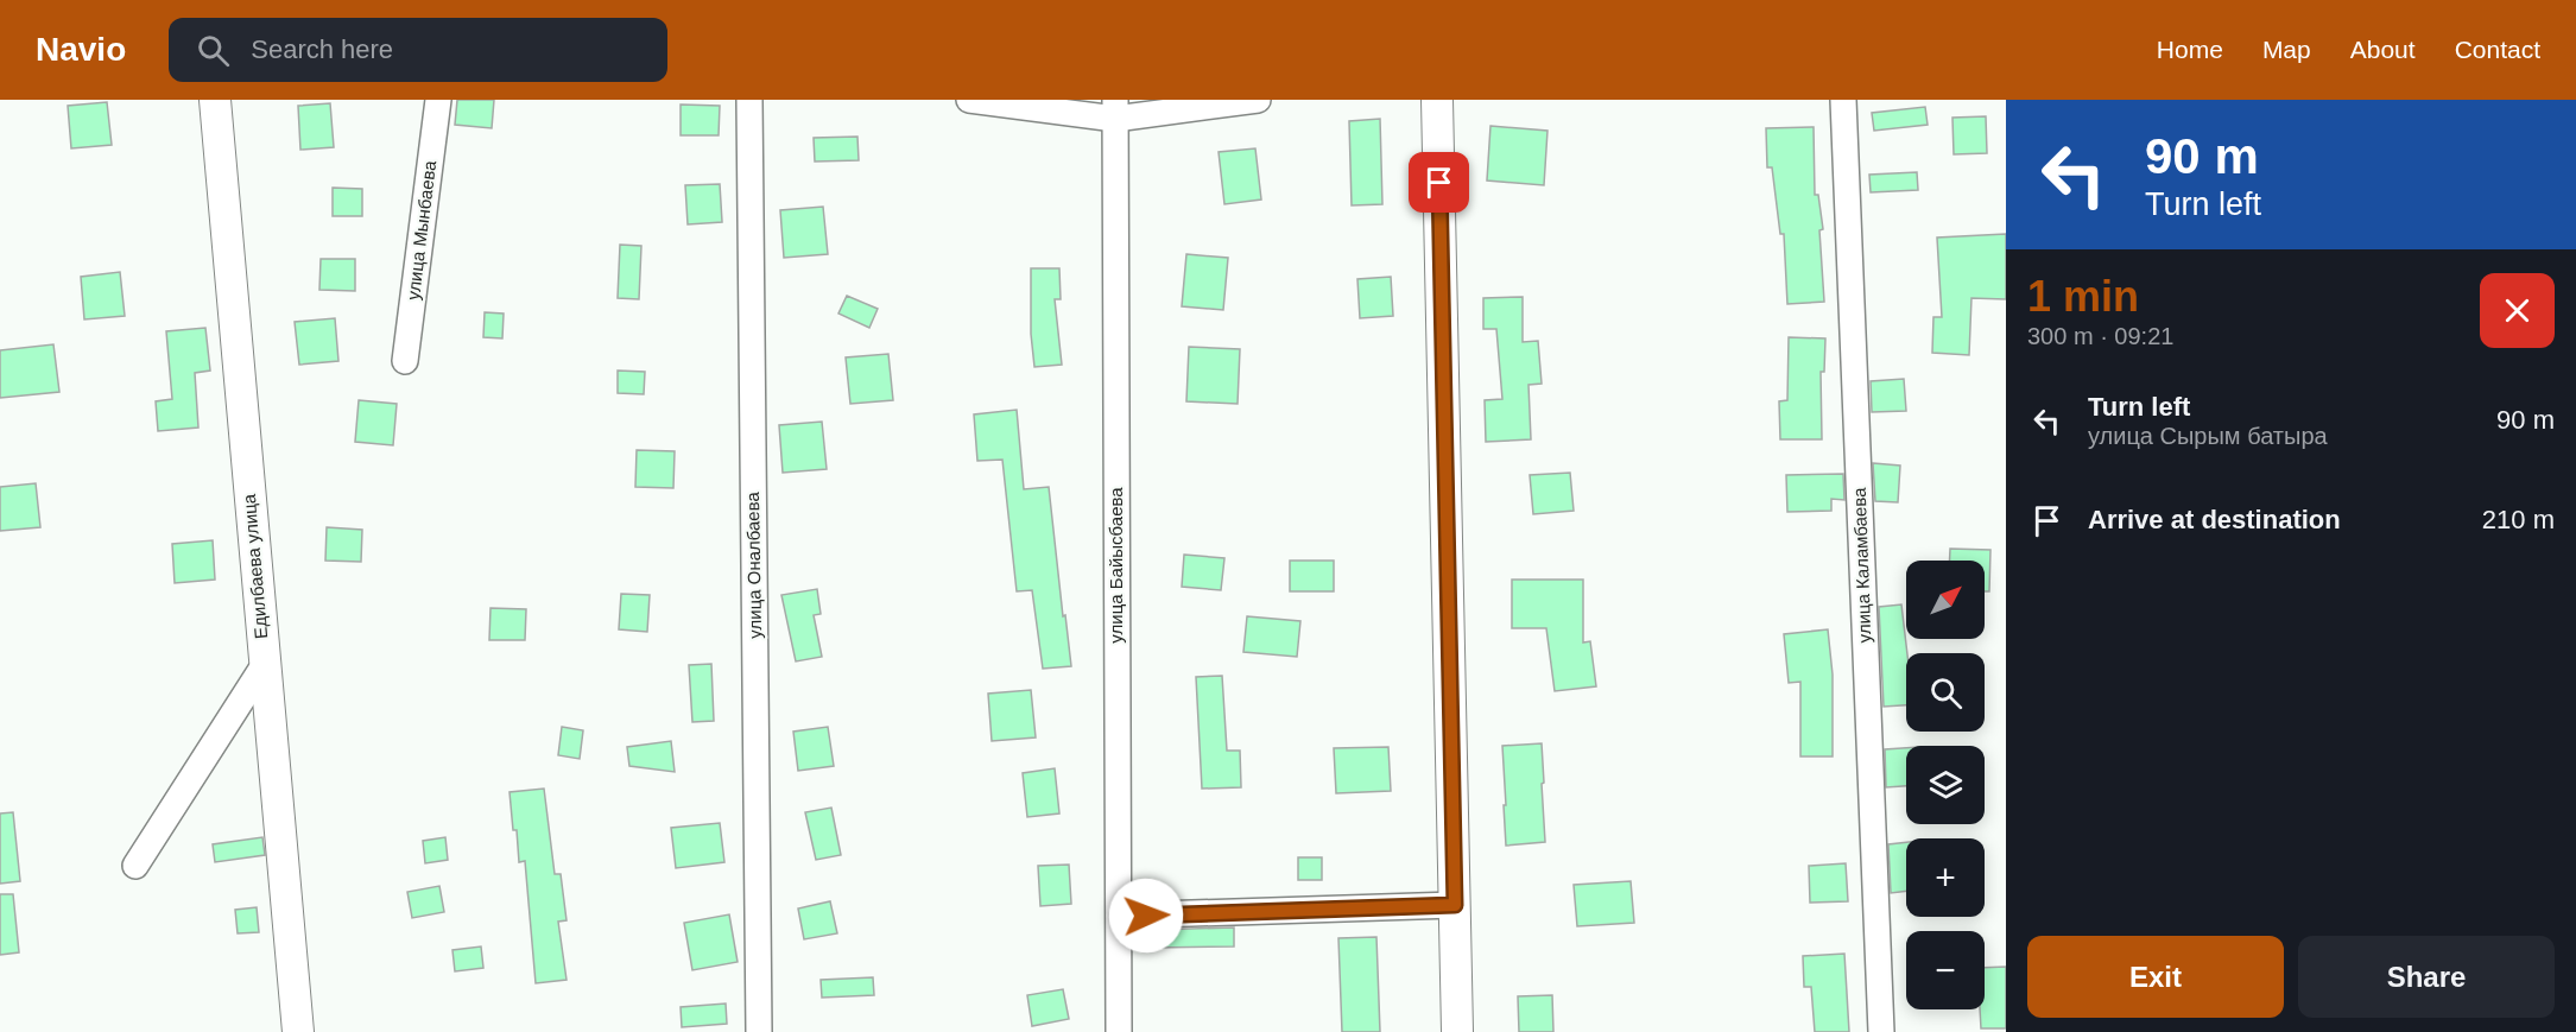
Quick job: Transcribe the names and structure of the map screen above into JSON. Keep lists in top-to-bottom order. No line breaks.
{"streets":{"street":["улица Мынбаева","улица Оналбаева","улица Байысбаева","улица Каламбаева","Едилбаева улица"]},"north":"top right","page":{"header":"Navio","search":"Search here","nav":["Home","Map","About","Contact"],"turn":["90 m","Turn left"],"heading":["1 min","300 m · 09:21"],"list":[{"name":"Turn left","note":"улица Сырым батыра","value":"90 m"},{"name":"Arrive at destination","value":"210 m"}],"map_buttons":["+","−"],"buttons":["Exit","Share"]}}
